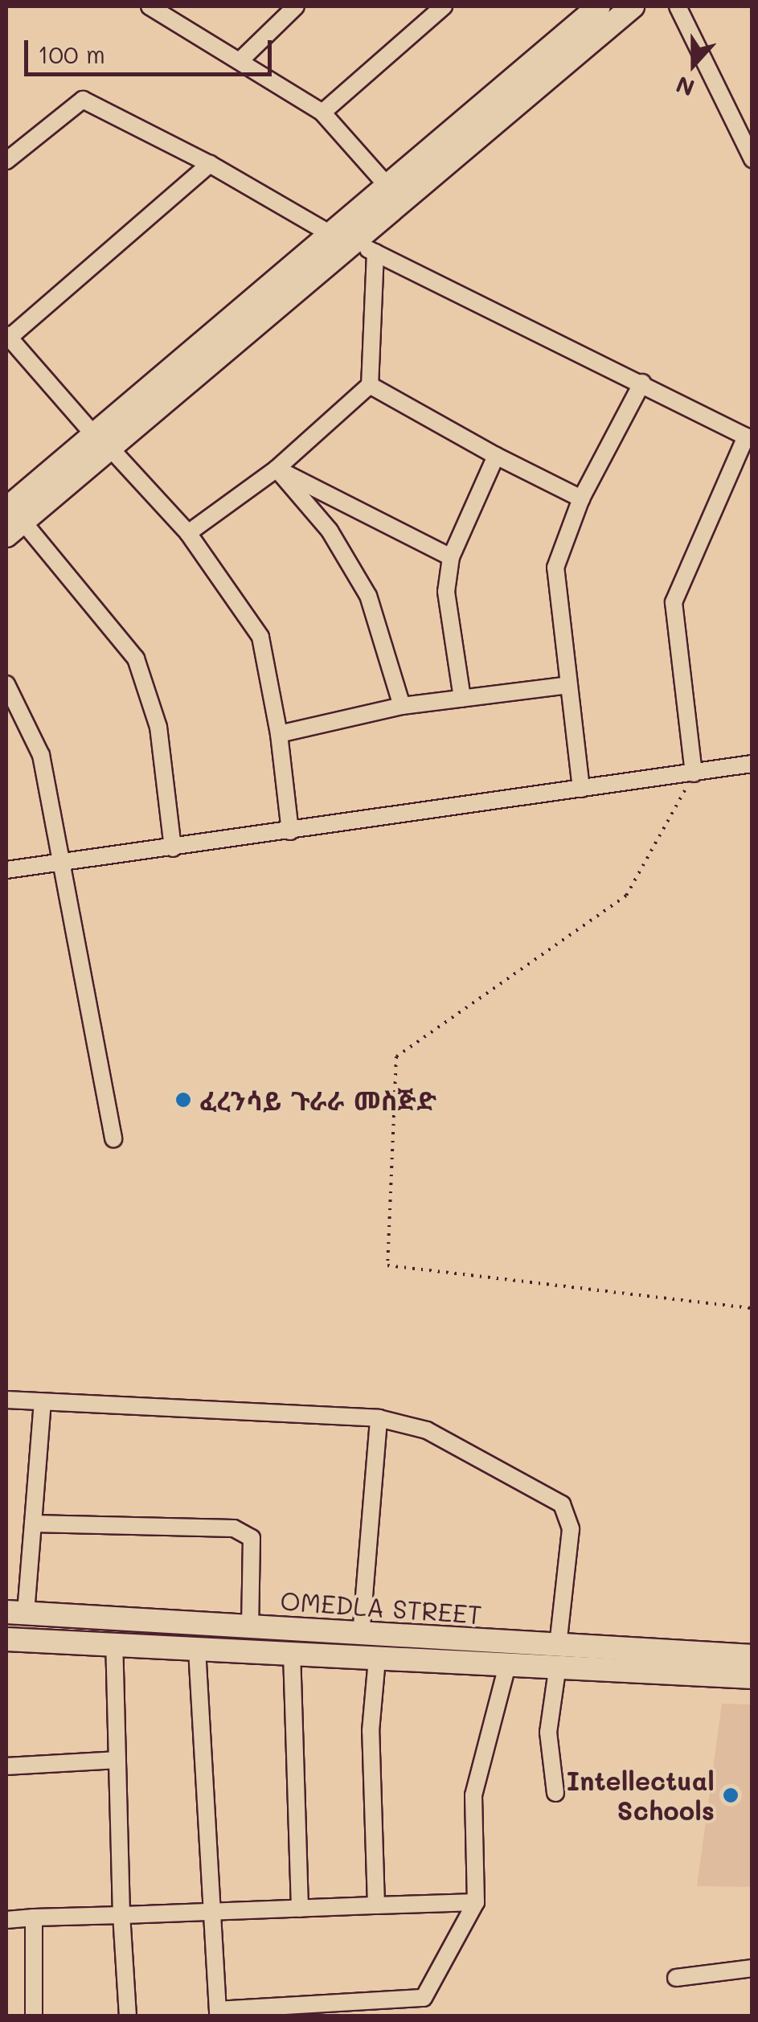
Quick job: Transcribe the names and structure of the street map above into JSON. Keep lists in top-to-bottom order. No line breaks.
{"streets":{"street":["OMEDLA STREET"]},"places":["ፈረንሳይ ጉራራ መስጅድ","Intellectual Schools"],"scale_bar":"100 m","north":"bottom"}
